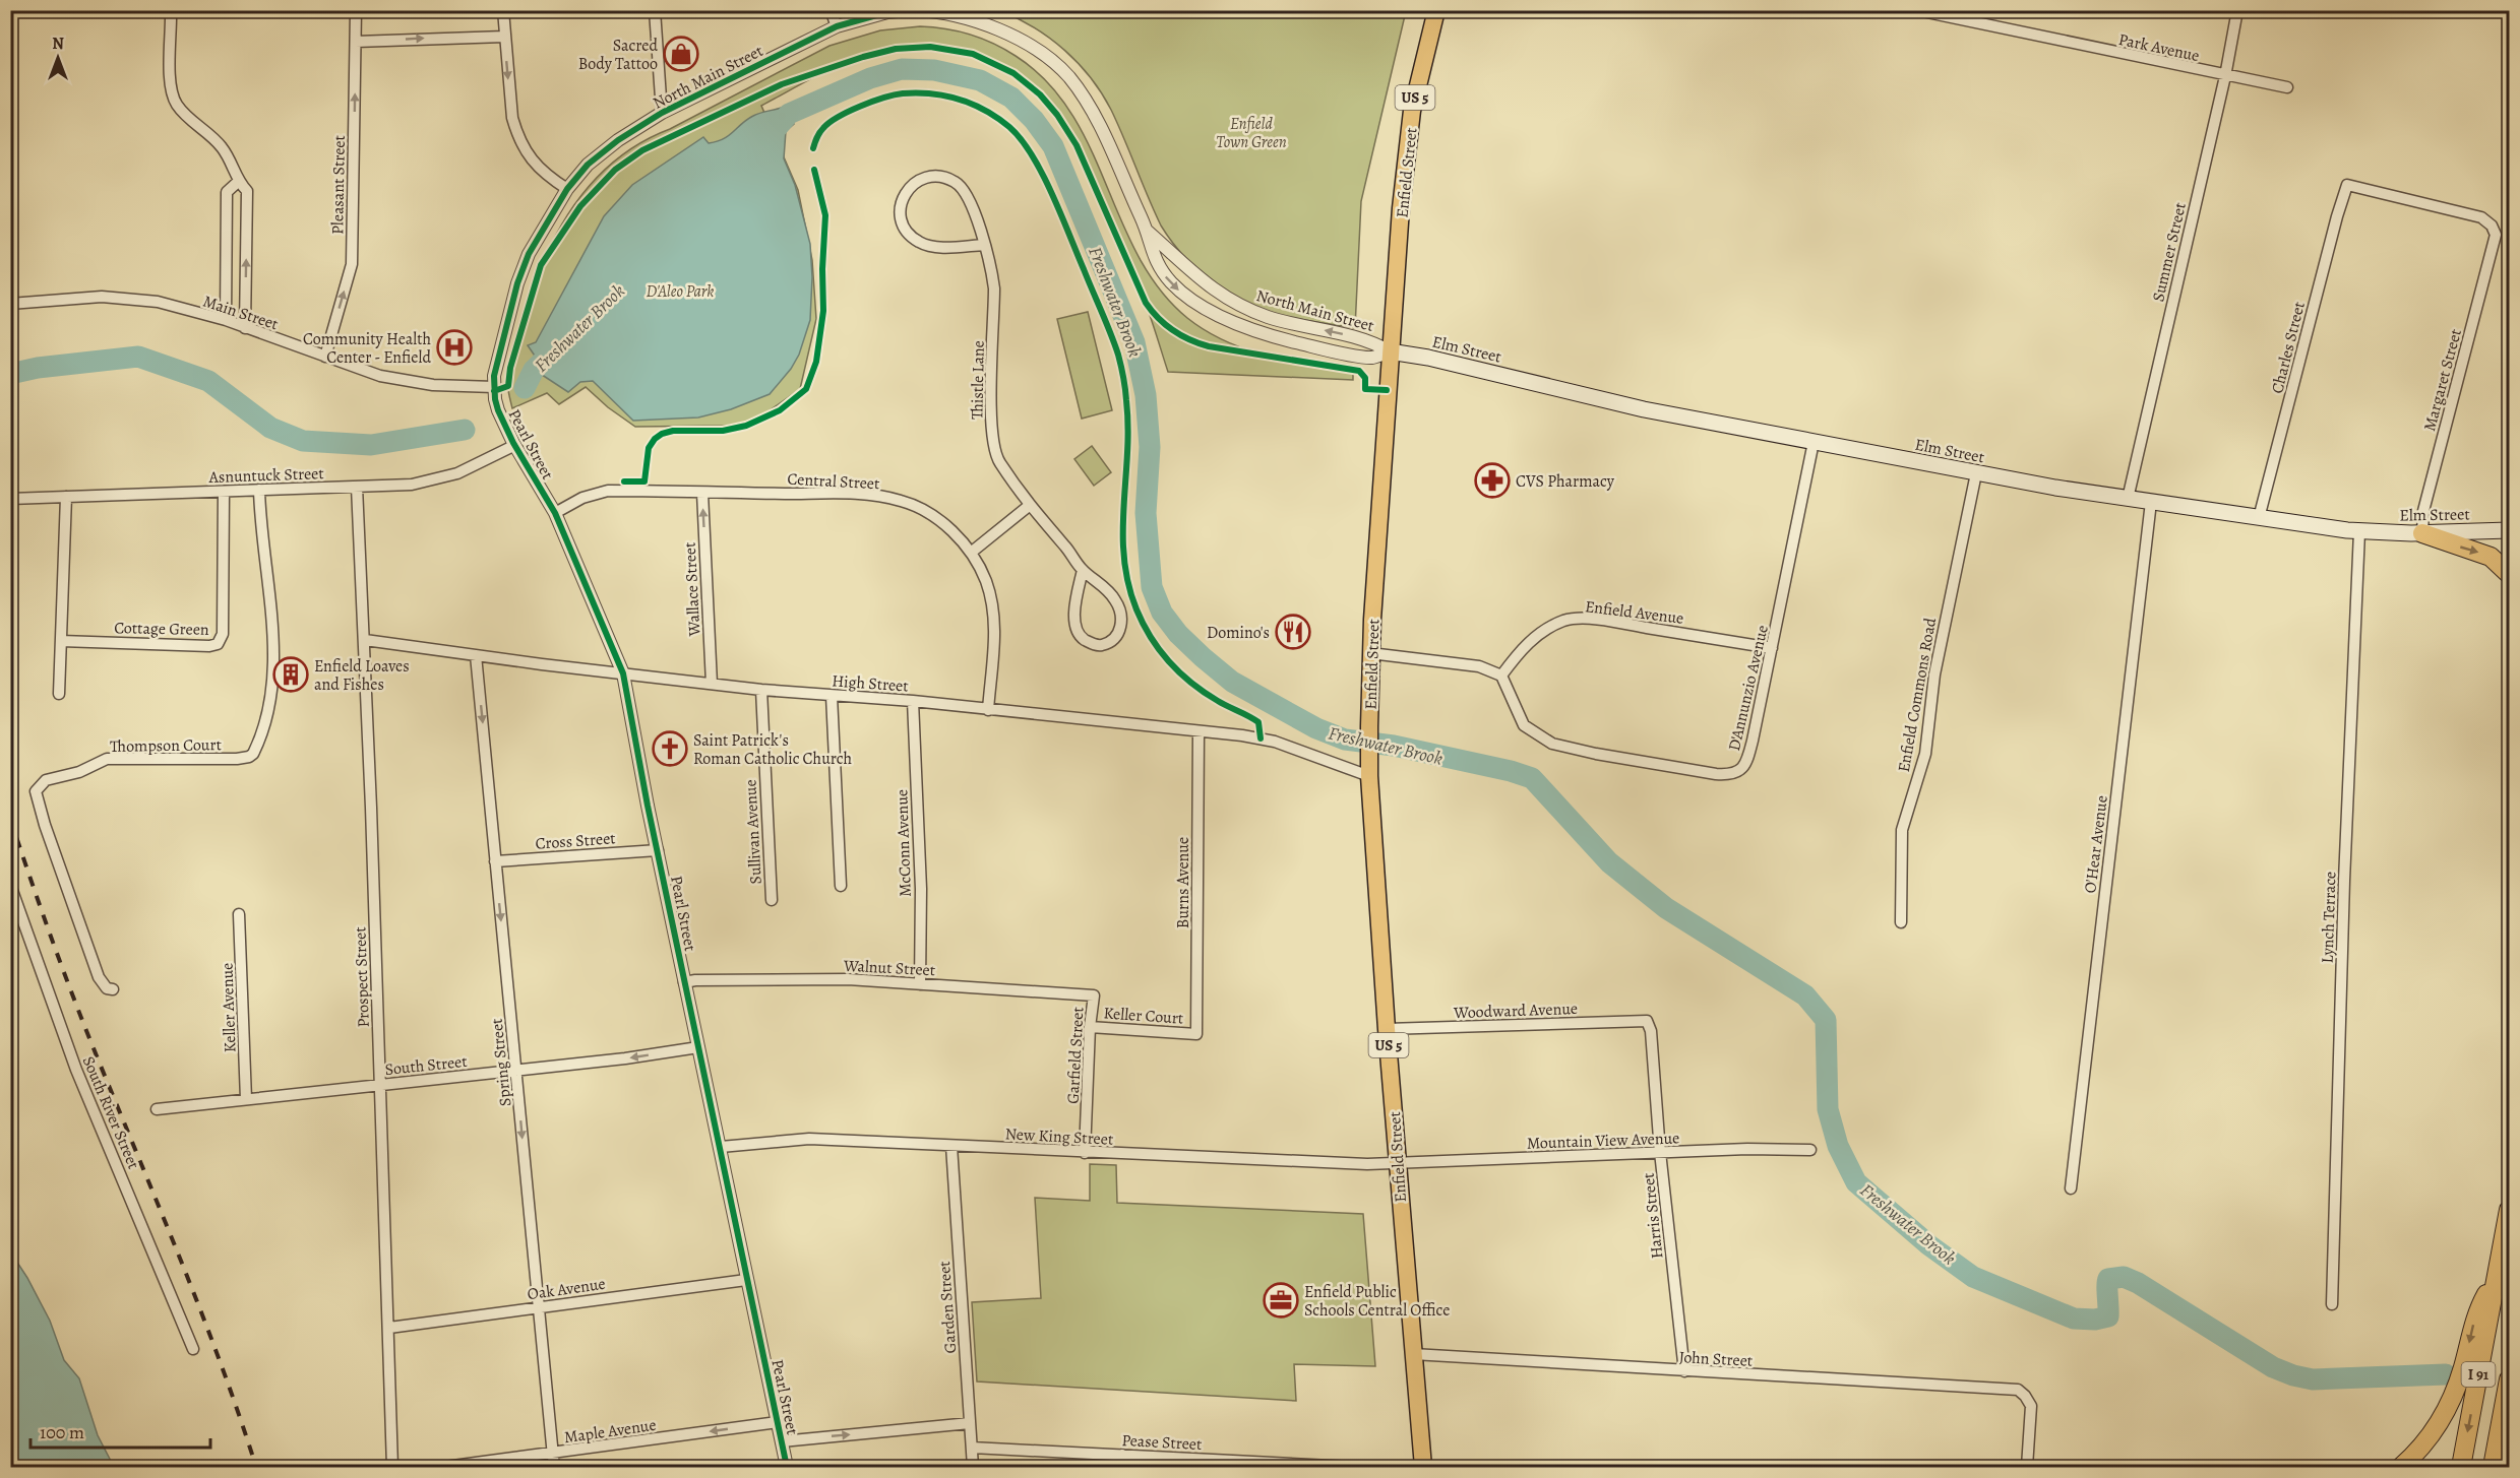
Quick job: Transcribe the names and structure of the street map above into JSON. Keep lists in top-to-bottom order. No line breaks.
{"streets":{"highway":["I 91"],"main road":["US 5","Enfield Street","Elm Street"],"street":["Park Avenue","North Main Street","Pleasant Street","Summer Street","Main Street","Charles Street","Thistle Lane","Margaret Street","Pearl Street","Asnuntuck Street","Central Street","Wallace Street","Enfield Avenue","Cottage Green","High Street","D'Annunzio Avenue","Enfield Commons Road","Thompson Court","Sullivan Avenue","Cross Street","McConn Avenue","O'Hear Avenue","Burns Avenue","Lynch Terrace","Walnut Street","Prospect Street","Keller Avenue","Woodward Avenue","Keller Court","Garfield Street","Spring Street","South Street","South River Street","New King Street","Mountain View Avenue","Harris Street","Oak Avenue","Garden Street","John Street","Maple Avenue","Pease Street"]},"crossings":[["Park Avenue","Summer Street"],["North Main Street","Enfield Street"],["North Main Street","Main Street"],["North Main Street","Elm Street"],["North Main Street","Pearl Street"],["Enfield Street","Elm Street"],["Enfield Street","High Street"],["Enfield Street","Woodward Avenue"],["Enfield Street","New King Street"],["Enfield Street","Mountain View Avenue"],["Enfield Street","John Street"],["Pleasant Street","Main Street"],["Summer Street","Elm Street"],["Main Street","Pearl Street"],["Charles Street","Elm Street"],["Charles Street","Margaret Street"],["Elm Street","Margaret Street"],["Elm Street","D'Annunzio Avenue"],["Elm Street","Enfield Commons Road"],["Elm Street","O'Hear Avenue"],["Elm Street","Lynch Terrace"],["Pearl Street","Asnuntuck Street"],["Pearl Street","Central Street"],["Pearl Street","High Street"],["Pearl Street","Cross Street"],["Pearl Street","Walnut Street"],["Pearl Street","South Street"],["Pearl Street","New King Street"],["Pearl Street","Oak Avenue"],["Pearl Street","Maple Avenue"],["Asnuntuck Street","Cottage Green"],["Asnuntuck Street","Thompson Court"],["Asnuntuck Street","Prospect Street"],["Central Street","Wallace Street"],["Central Street","High Street"],["Wallace Street","High Street"],["Enfield Avenue","D'Annunzio Avenue"],["High Street","Sullivan Avenue"],["High Street","McConn Avenue"],["High Street","Burns Avenue"],["High Street","Prospect Street"],["High Street","Spring Street"],["Cross Street","Spring Street"],["McConn Avenue","Walnut Street"],["Burns Avenue","Keller Court"],["Walnut Street","Garfield Street"],["Prospect Street","South Street"],["Prospect Street","Oak Avenue"],["Keller Avenue","South Street"],["Woodward Avenue","Harris Street"],["Keller Court","Garfield Street"],["Garfield Street","New King Street"],["Spring Street","South Street"],["Spring Street","Oak Avenue"],["Spring Street","Maple Avenue"],["New King Street","Mountain View Avenue"],["New King Street","Garden Street"],["Mountain View Avenue","Harris Street"],["Harris Street","John Street"],["Garden Street","Pease Street"]],"one_way":["Pleasant Street","Wallace Street","Spring Street","Maple Avenue"],"water":["Freshwater Brook"],"parks":["Enfield Town Green","D'Aleo Park"],"places":{"shop":["Sacred Body Tattoo"],"hospital":["Community Health Center - Enfield"],"pharmacy":["CVS Pharmacy"],"restaurant":["Domino's"],"building":["Enfield Loaves and Fishes"],"church":["Saint Patrick's Roman Catholic Church"],"office":["Enfield Public Schools Central Office"]},"scale_bar":"100 m","north":"top"}
